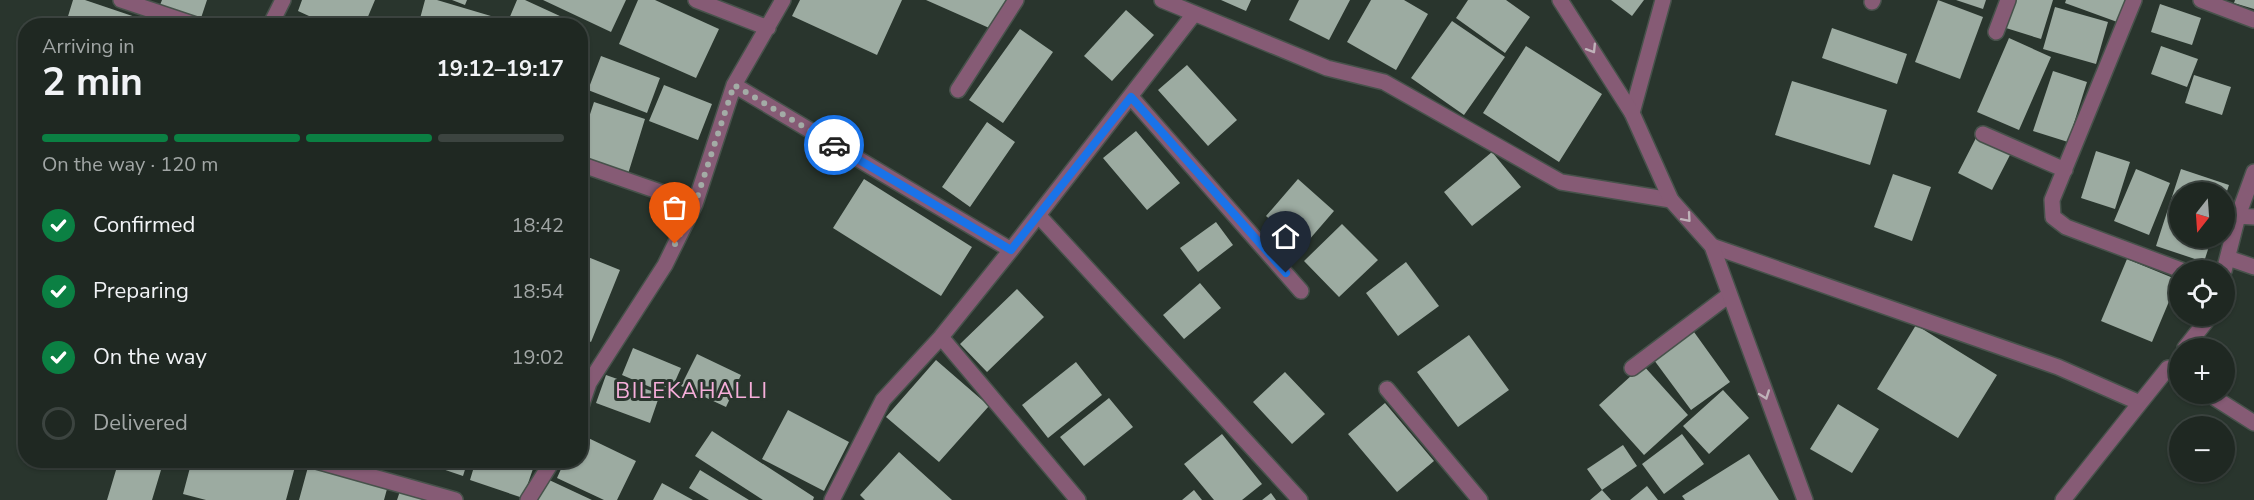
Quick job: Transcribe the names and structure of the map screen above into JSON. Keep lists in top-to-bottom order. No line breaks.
{"districts":["BILEKAHALLI"],"north":"bottom","page":{"heading":["2 min","Arriving in","19:12–19:17"],"bar":"On the way · 120 m","map_buttons":["+","−"],"list":[["Confirmed","18:42"],["Preparing","18:54"],["On the way","19:02"],"Delivered"]}}
